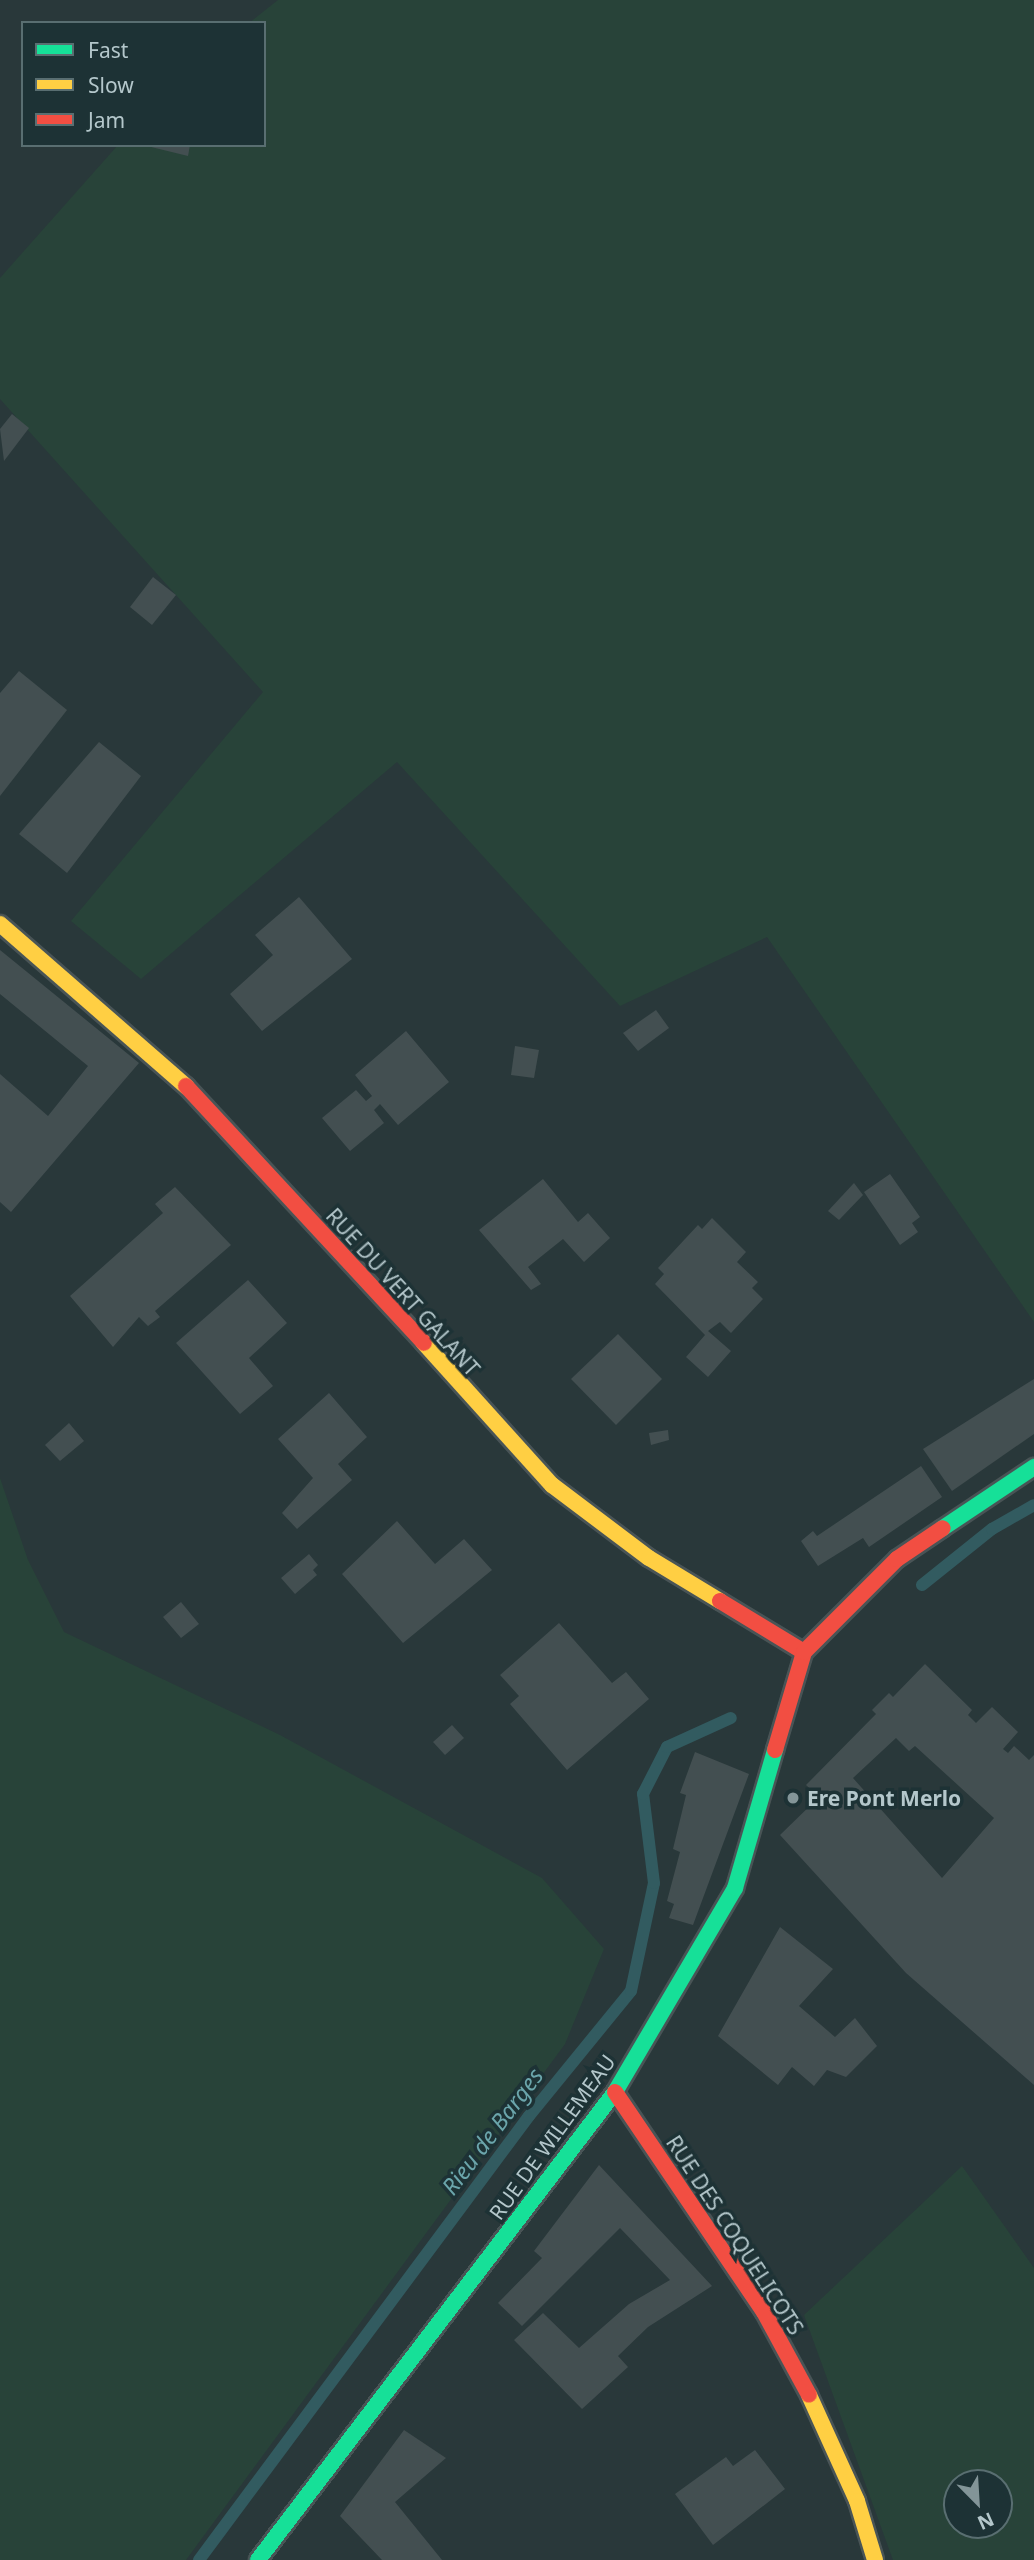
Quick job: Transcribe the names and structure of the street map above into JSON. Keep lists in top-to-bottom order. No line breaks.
{"streets":{"street":["RUE DU VERT GALANT","RUE DE WILLEMEAU","RUE DES COQUELICOTS"]},"crossings":[["RUE DU VERT GALANT","RUE DE WILLEMEAU"],["RUE DE WILLEMEAU","RUE DES COQUELICOTS"]],"water":["Rieu de Barges"],"places":["Ere Pont Merlo"],"legend":["Fast","Slow","Jam"],"north":"bottom right"}
